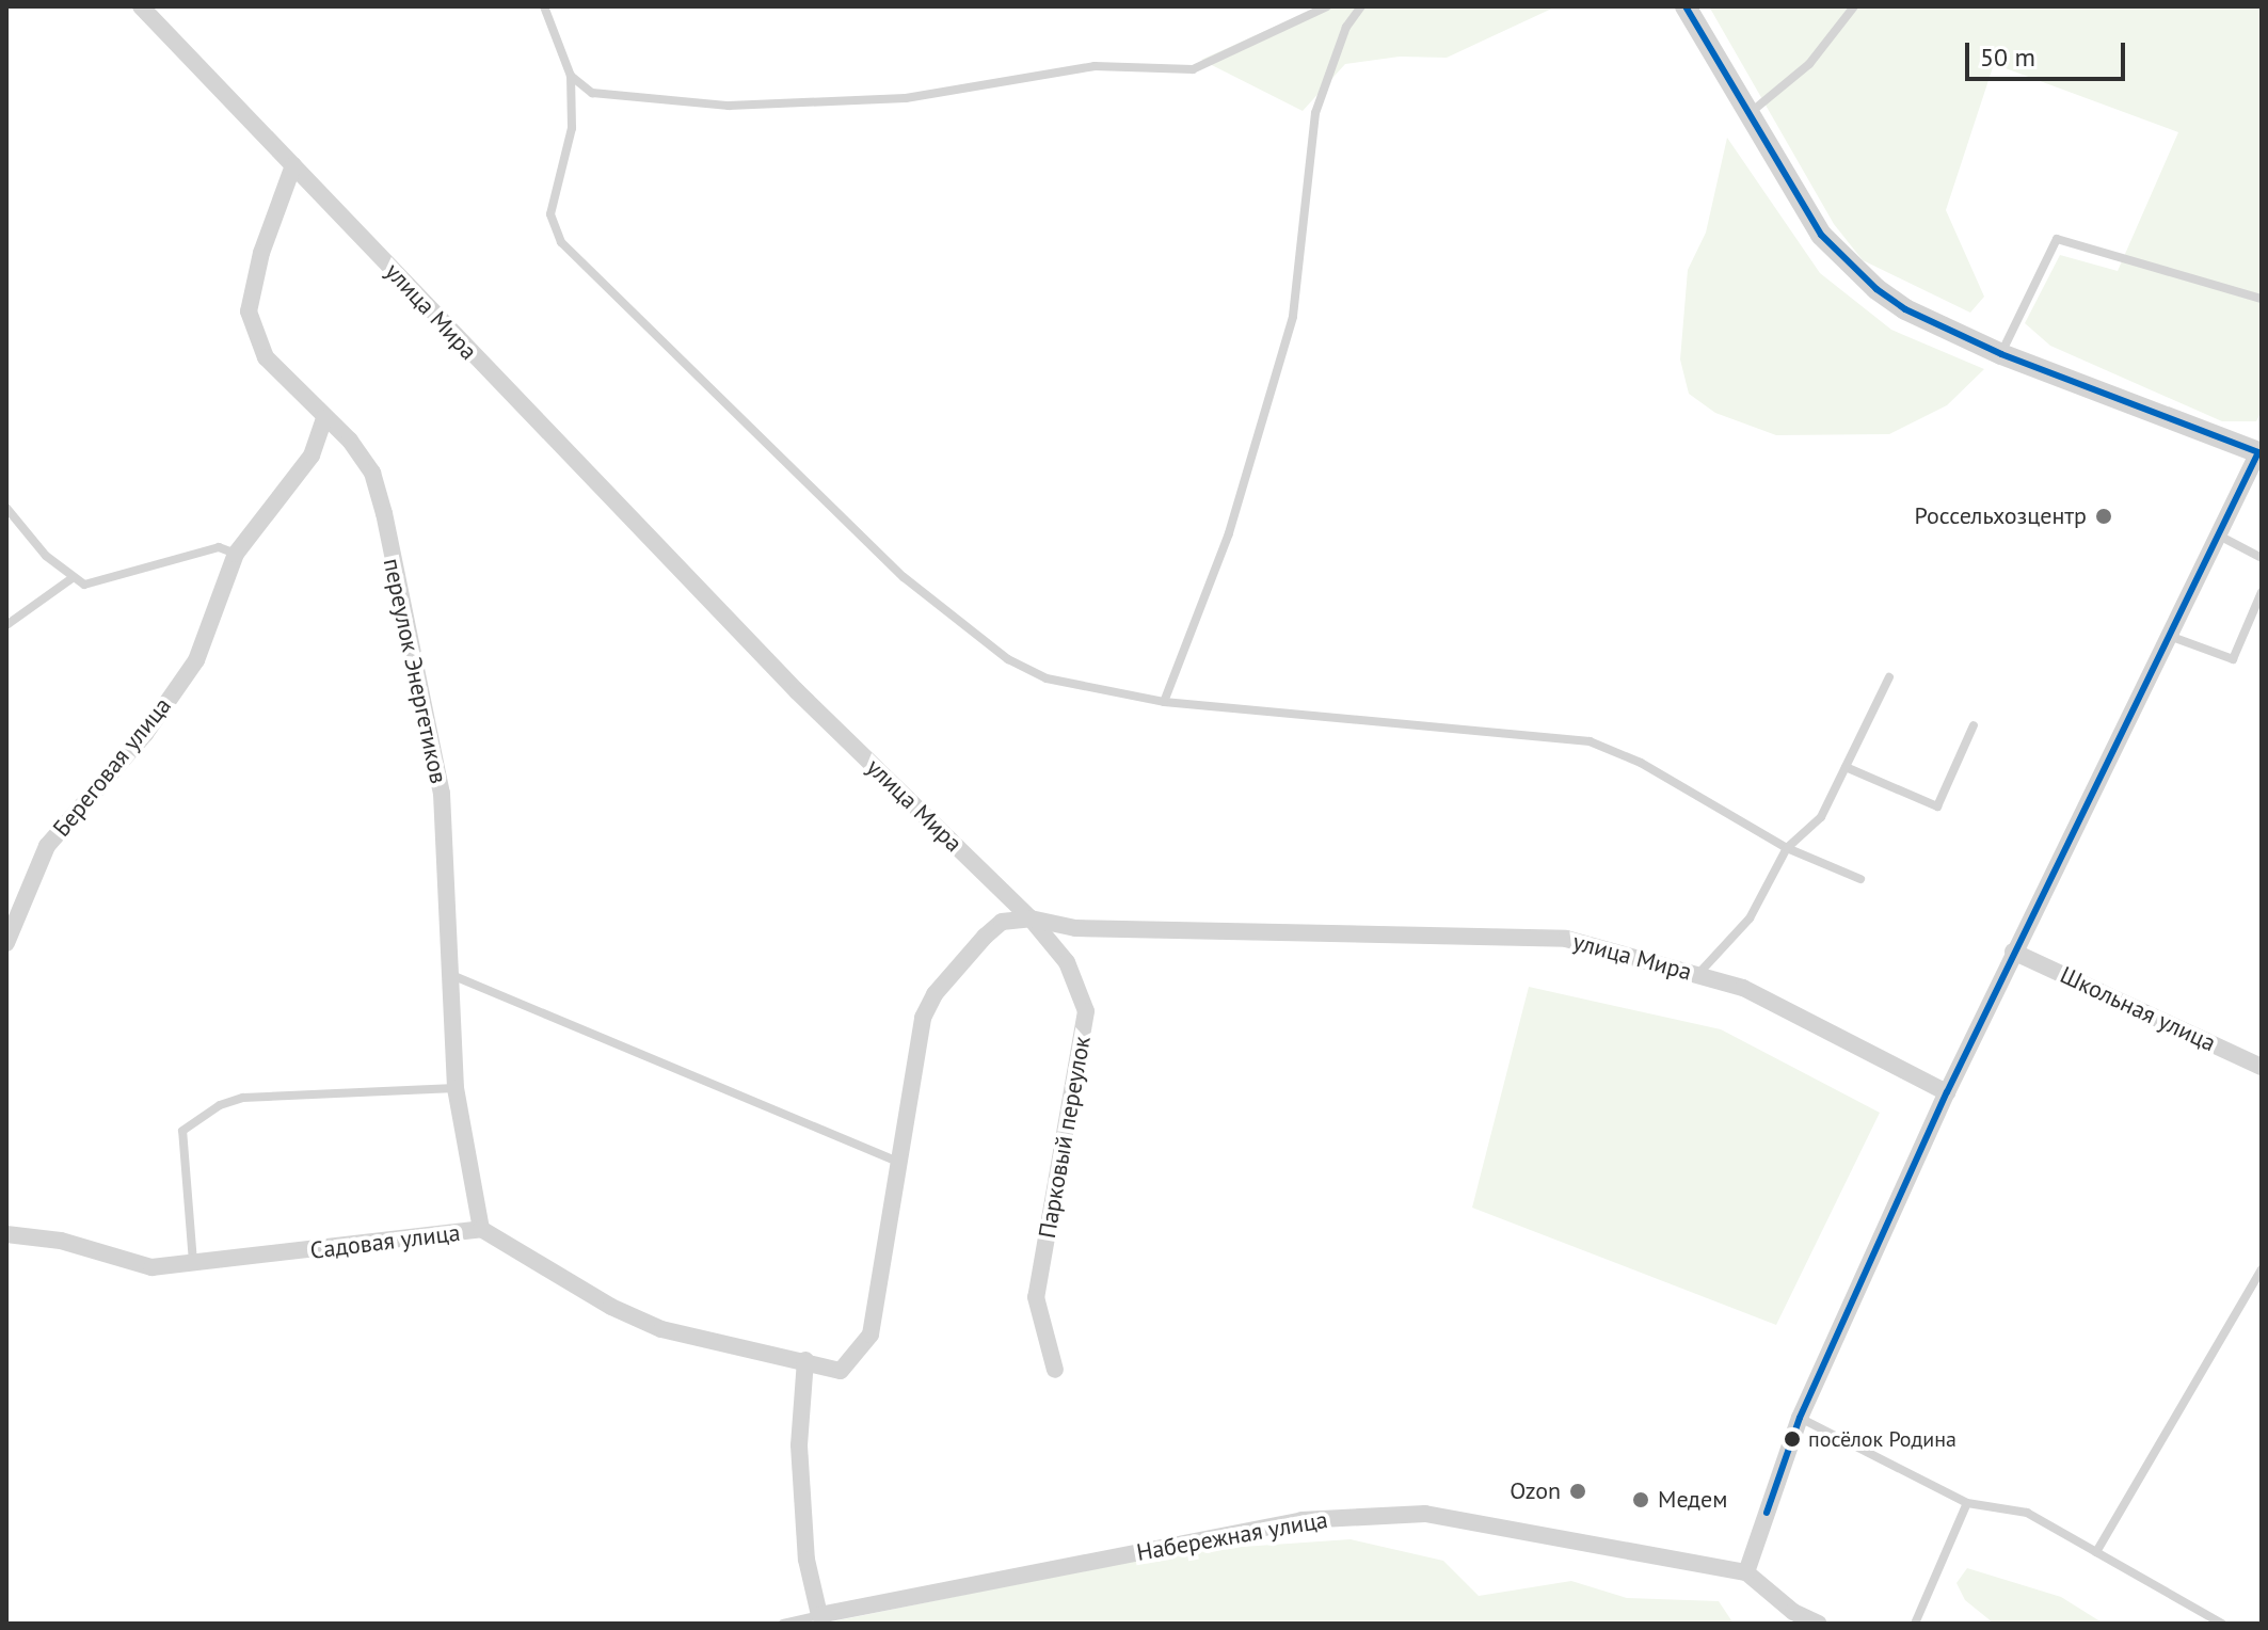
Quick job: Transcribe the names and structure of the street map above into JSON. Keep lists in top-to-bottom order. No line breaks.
{"streets":{"street":["улица Мира","переулок Энергетиков","Береговая улица","Школьная улица","Парковый переулок","Садовая улица","Набережная улица"]},"crossings":[["улица Мира","переулок Энергетиков"],["улица Мира","Парковый переулок"],["переулок Энергетиков","Береговая улица"],["переулок Энергетиков","Садовая улица"]],"places":["Россельхозцентр","посёлок Родина","Ozon","Медем"],"scale_bar":"50 m"}
